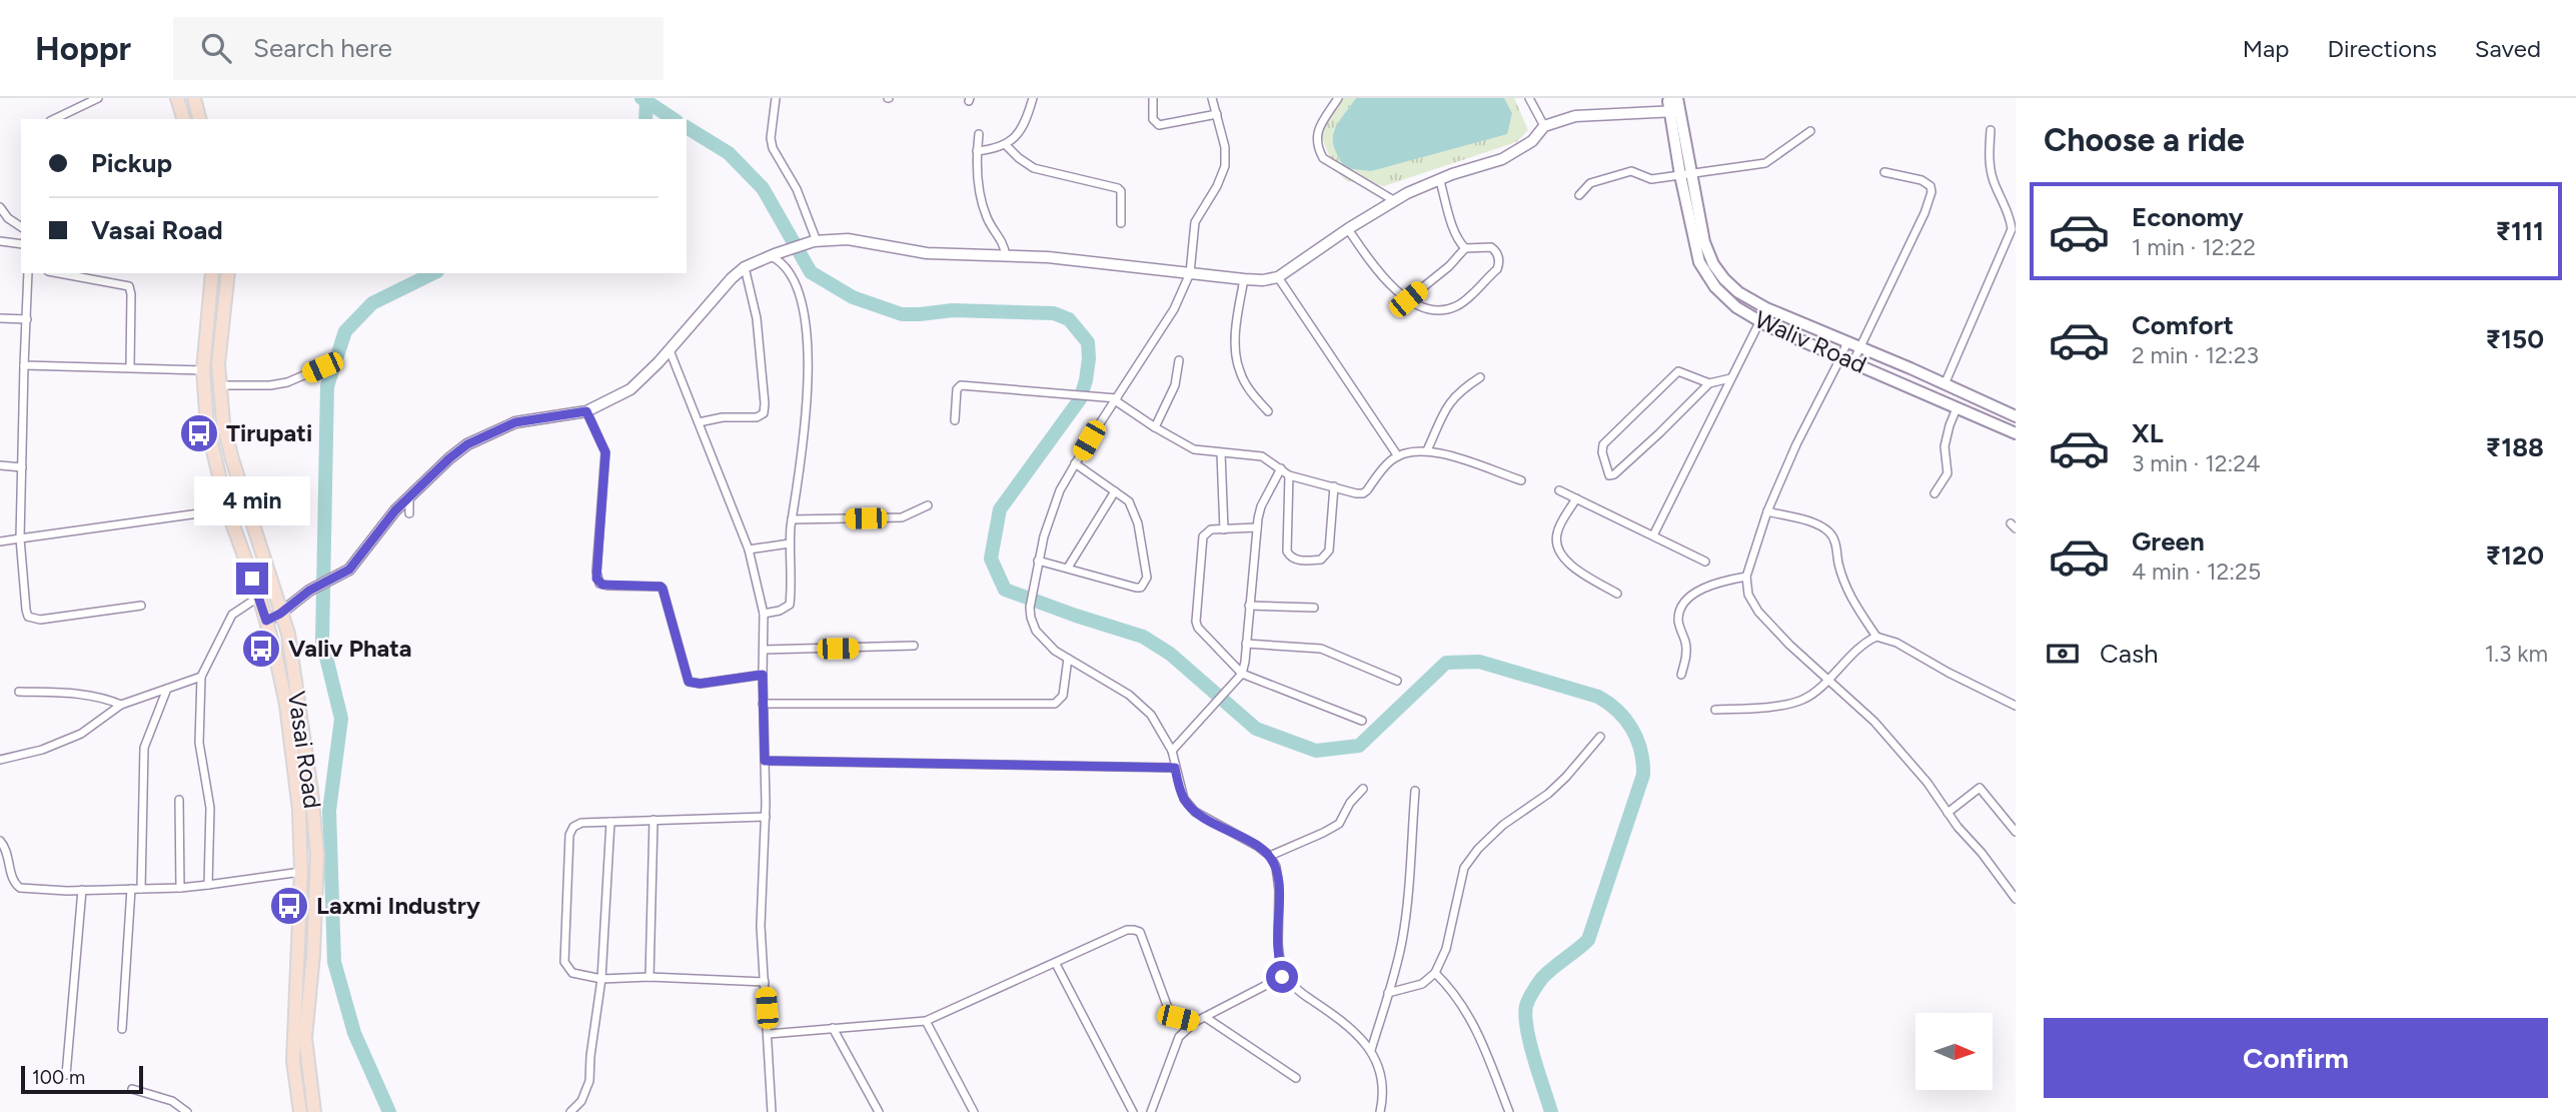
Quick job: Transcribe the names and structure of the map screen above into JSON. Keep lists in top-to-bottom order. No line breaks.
{"streets":{"main road":["Waliv Road","Vasai Road"]},"places":{"bus stop":["Tirupati","Valiv Phata","Laxmi Industry"]},"scale_bar":"100 m","north":"right","page":{"header":"Hoppr","search":"Search here","nav":["Map","Directions","Saved"],"heading":"Choose a ride","banner":["Pickup","Vasai Road"],"list":[{"name":"Economy","note":"1 min · 12:22","value":"₹111"},{"name":"Comfort","note":"2 min · 12:23","value":"₹150"},{"name":"XL","note":"3 min · 12:24","value":"₹188"},{"name":"Green","note":"4 min · 12:25","value":"₹120"}],"bubble":"4 min","pay":["Cash","1.3 km"],"buttons":"Confirm","scale":"100 m"}}
